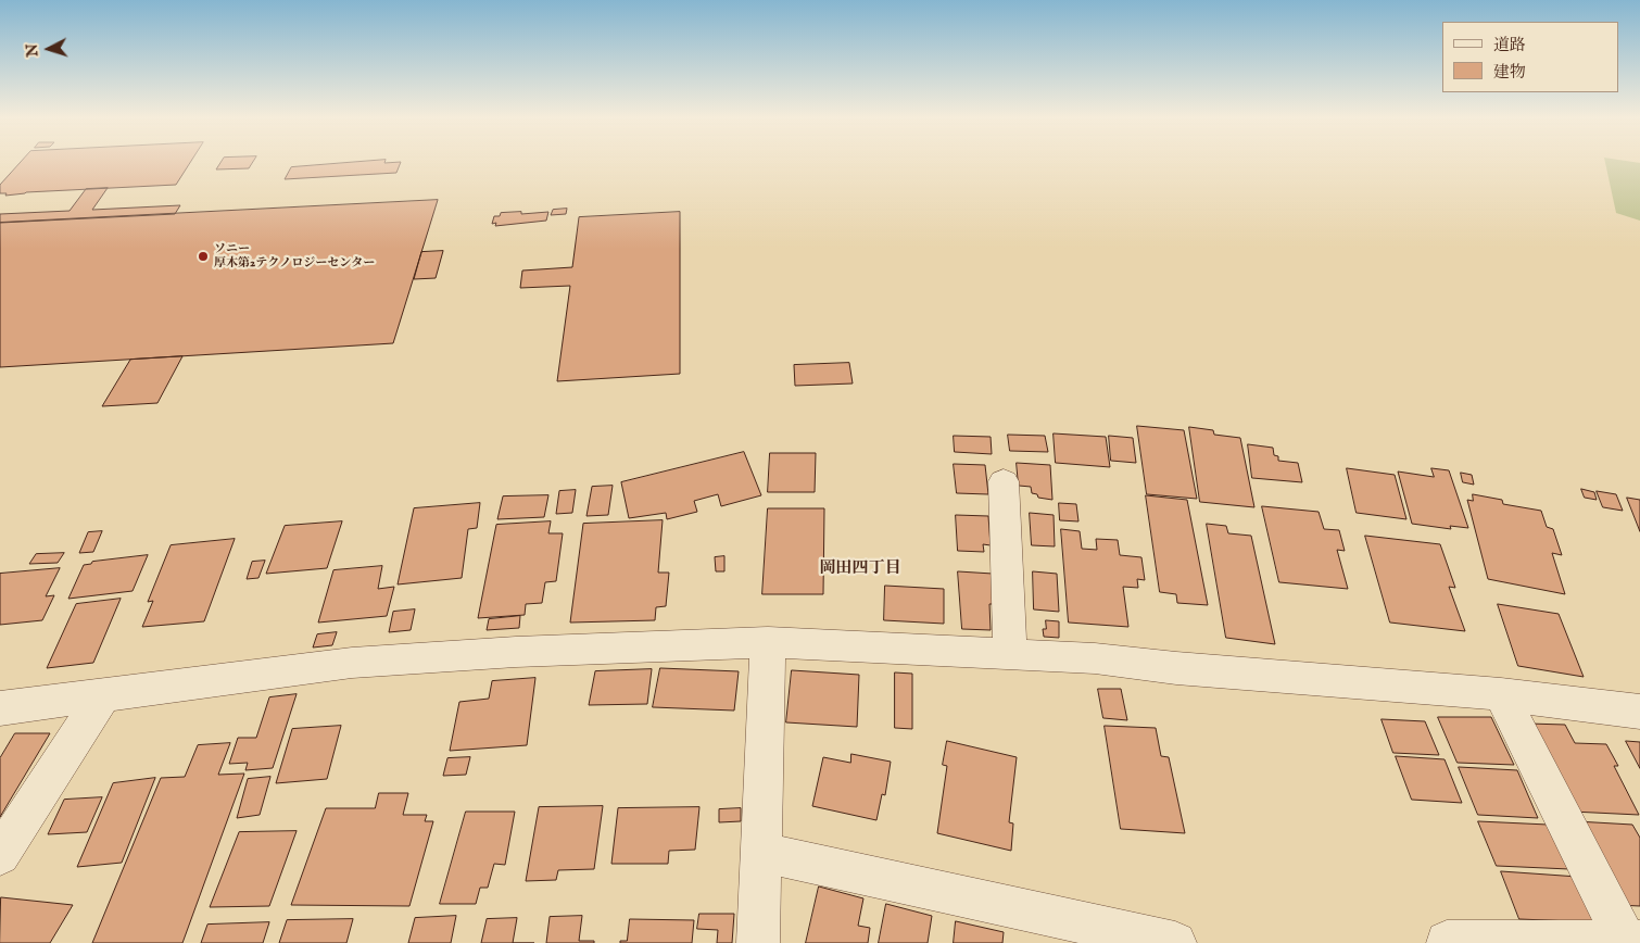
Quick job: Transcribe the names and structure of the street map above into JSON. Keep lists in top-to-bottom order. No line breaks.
{"districts":["岡田四丁目"],"places":["ソニー 厚木第2テクノロジーセンター"],"legend":["道路","建物"],"north":"left"}
